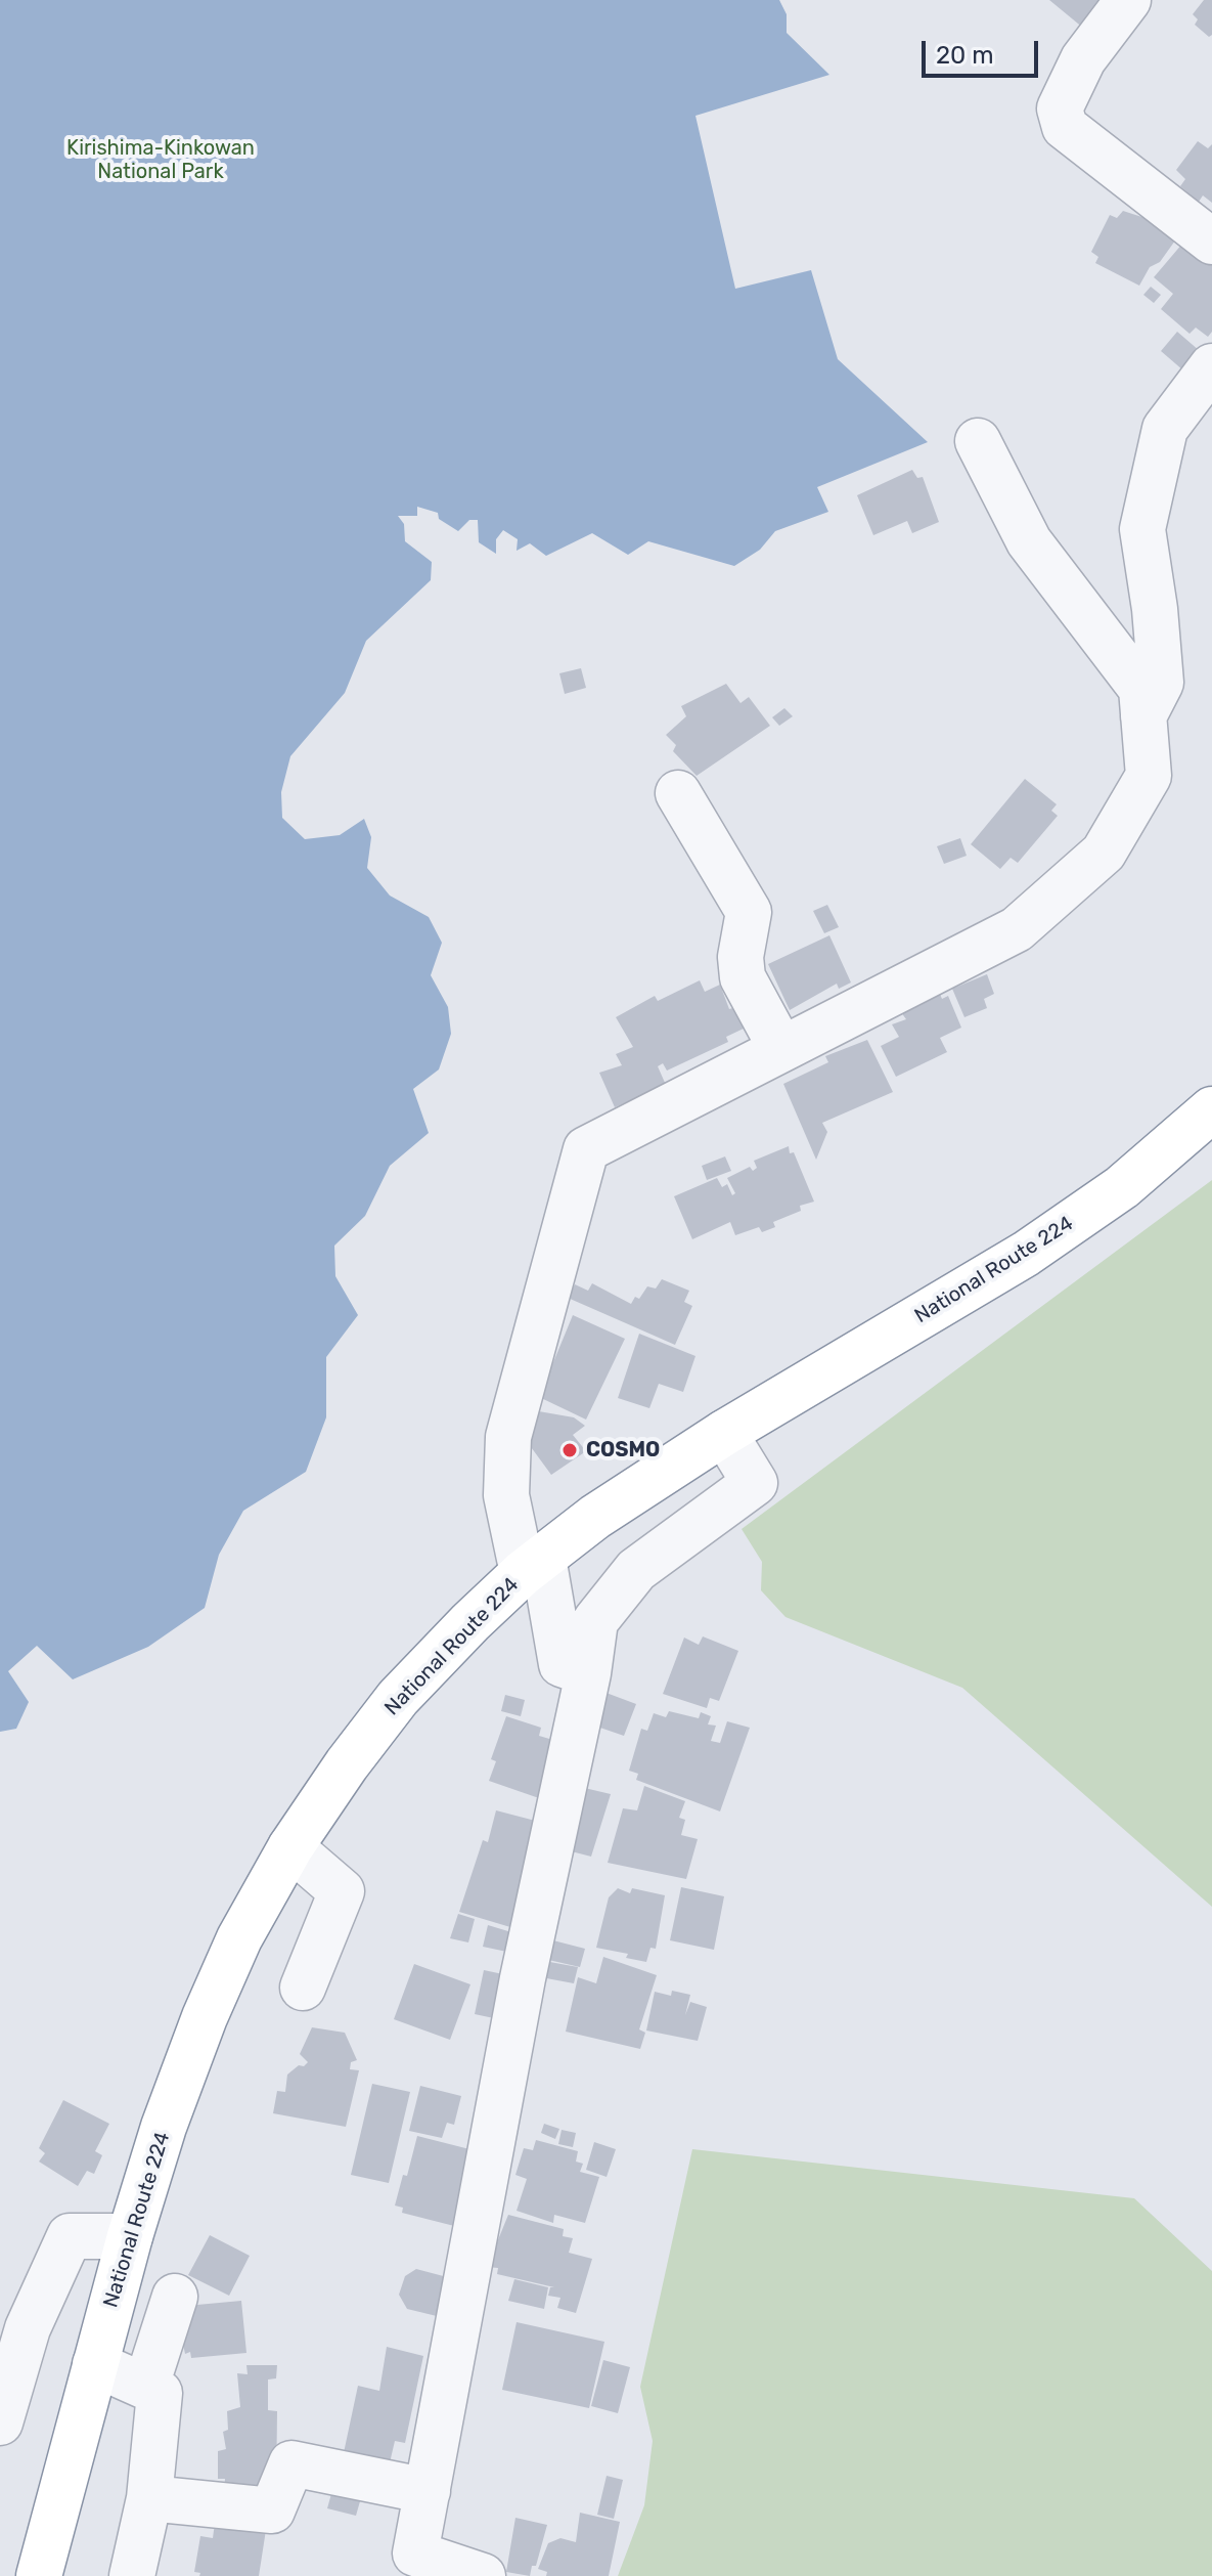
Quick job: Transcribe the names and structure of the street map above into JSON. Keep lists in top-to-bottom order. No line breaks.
{"streets":{"highway":["National Route 224"]},"parks":["Kirishima-Kinkowan National Park"],"places":["COSMO"],"scale_bar":"20 m"}
